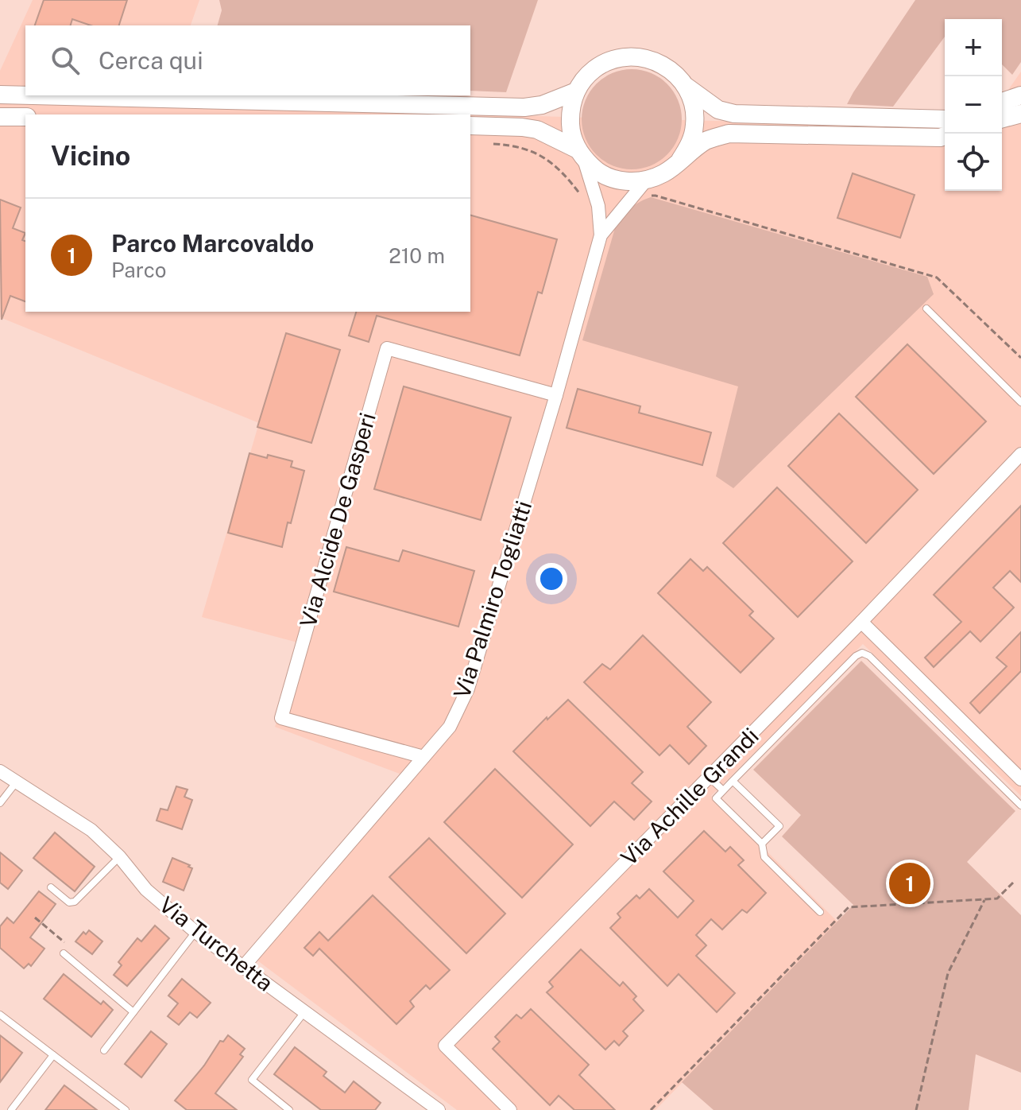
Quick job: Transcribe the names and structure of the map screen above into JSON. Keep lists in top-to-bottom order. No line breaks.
{"streets":{"street":["Via Alcide De Gasperi","Via Palmiro Togliatti","Via Achille Grandi","Via Turchetta"]},"crossings":[["Via Alcide De Gasperi","Via Palmiro Togliatti"],["Via Palmiro Togliatti","Via Turchetta"]],"page":{"map_buttons":["+","−"],"search":"Cerca qui","heading":"Vicino","list":[{"mark":"1","name":"Parco Marcovaldo","note":"Parco","value":"210 m"}],"pins":"1"}}
